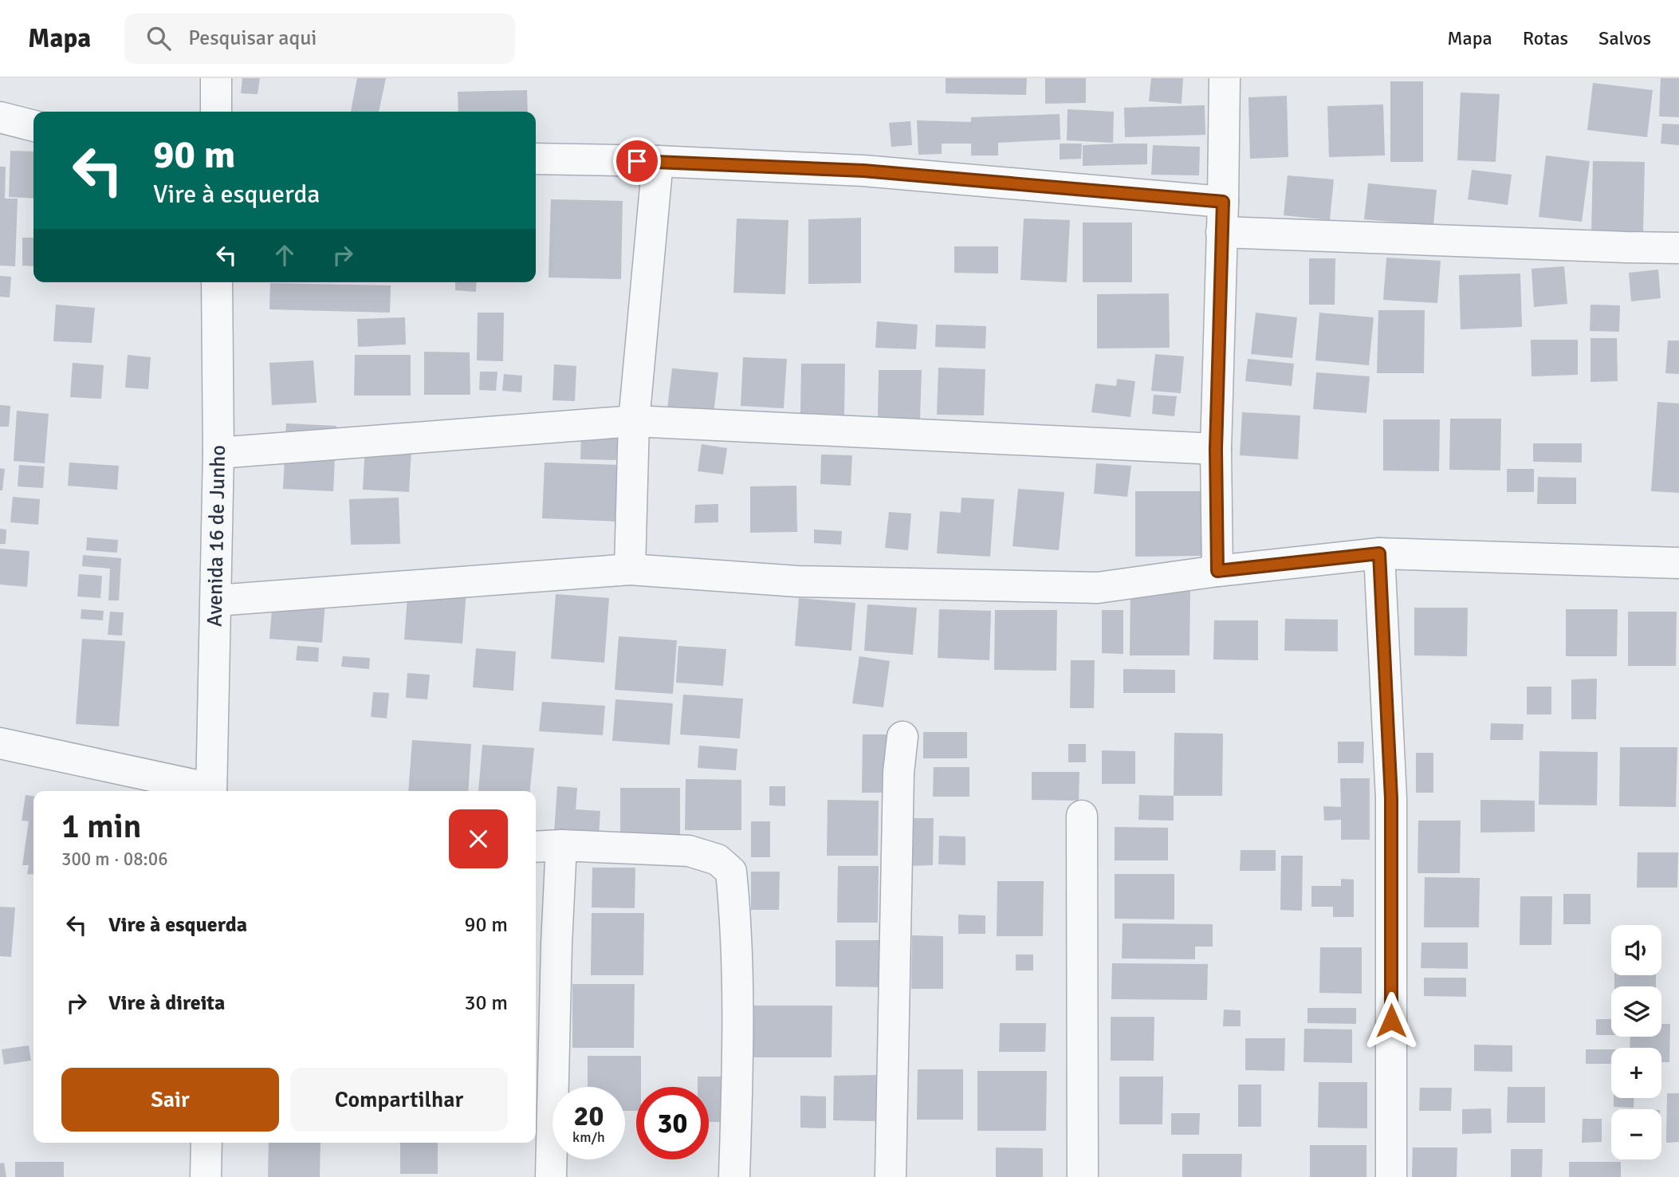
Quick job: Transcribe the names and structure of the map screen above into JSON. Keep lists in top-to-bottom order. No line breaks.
{"streets":{"street":["Avenida 16 de Junho"]},"page":{"header":"Mapa","search":"Pesquisar aqui","nav":["Mapa","Rotas","Salvos"],"turn":["90 m","Vire à esquerda"],"heading":["1 min","300 m · 08:06"],"list":[{"name":"Vire à esquerda","value":"90 m"},{"name":"Vire à direita","value":"30 m"}],"map_buttons":["+","−"],"buttons":["Sair","Compartilhar"],"speed":"20 km/h","limit":"30"}}
